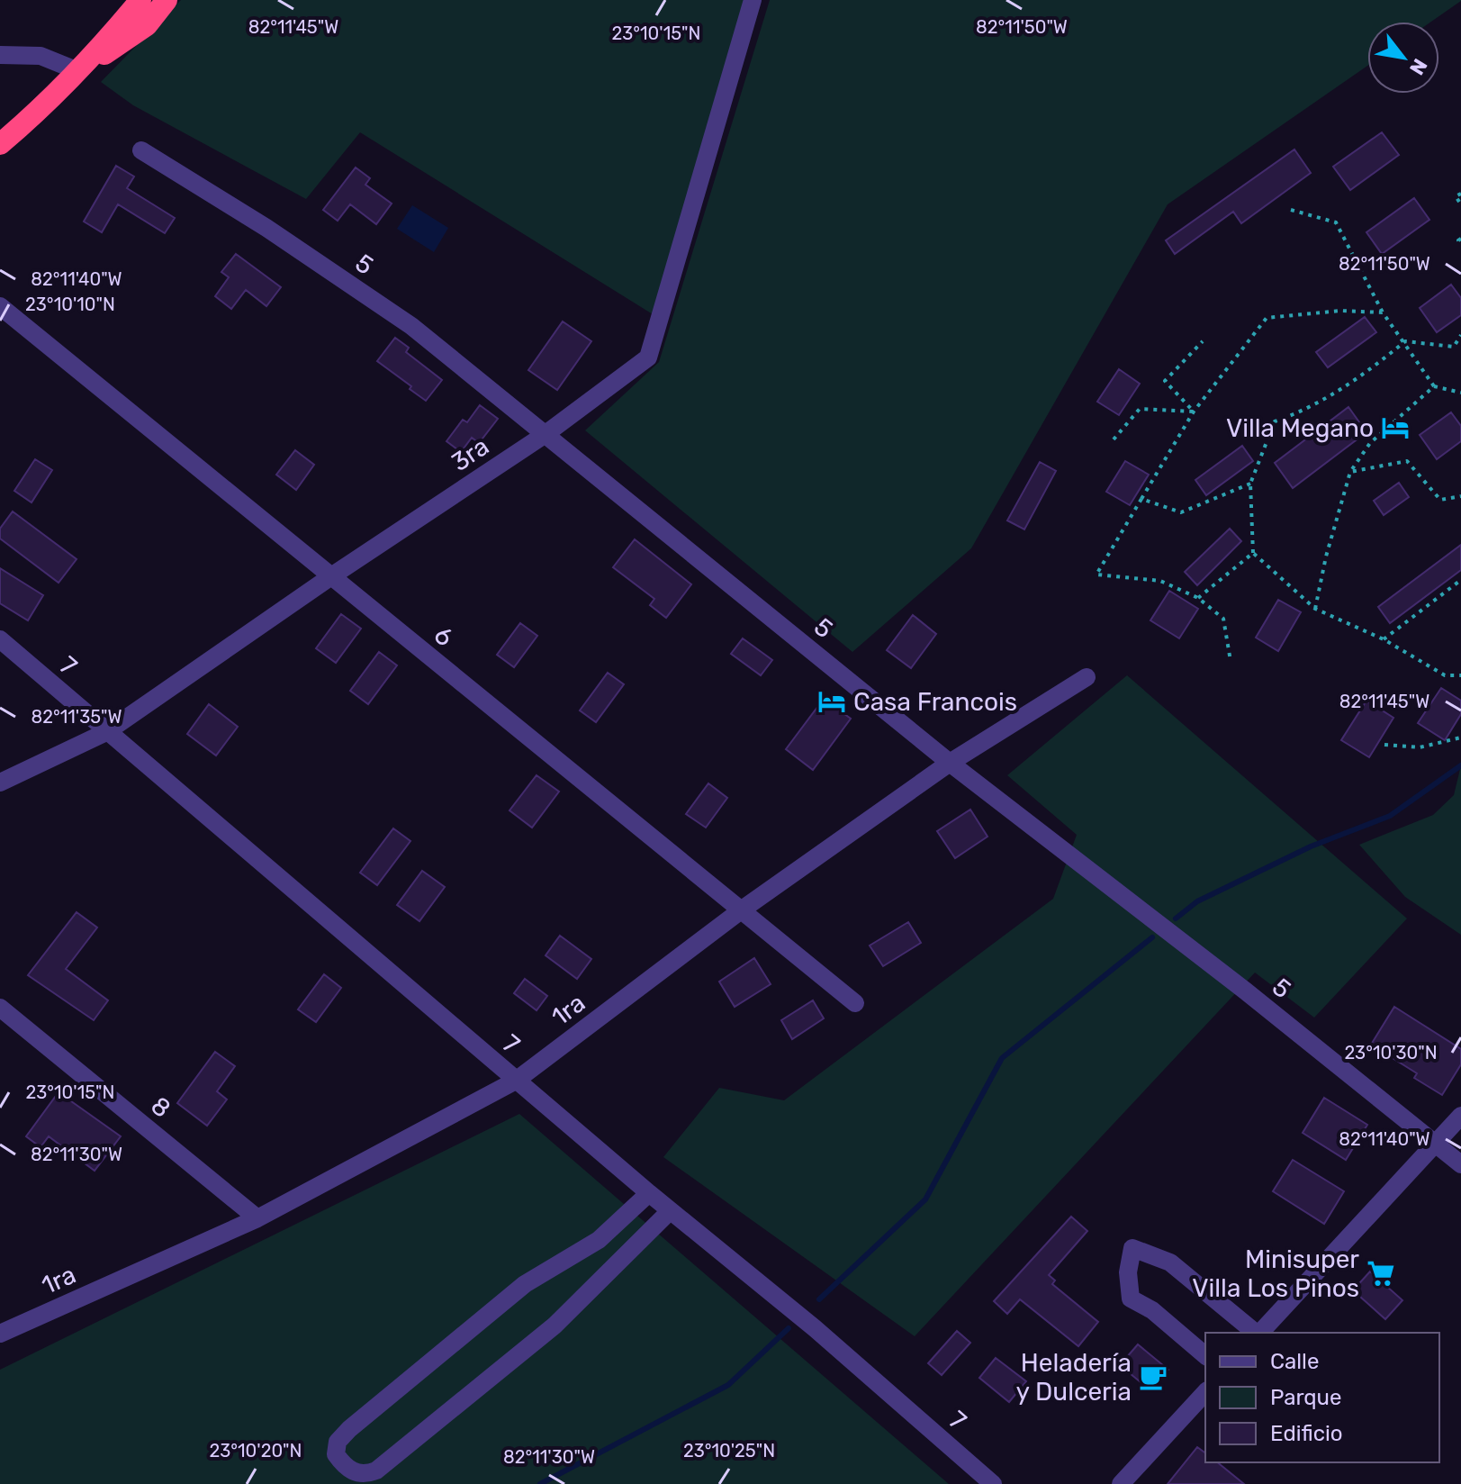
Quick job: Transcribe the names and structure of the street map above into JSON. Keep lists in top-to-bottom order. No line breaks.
{"streets":{"street":["5","3ra","6","7","1ra","8"]},"crossings":[["5","3ra"],["5","1ra"],["3ra","6"],["3ra","7"],["6","1ra"],["7","1ra"],["1ra","8"]],"places":{"hotel":["Villa Megano","Casa Francois"],"supermarket":["Minisuper Villa Los Pinos"],"cafe":["Heladería y Dulceria"]},"legend":["Calle","Parque","Edificio"],"north":"bottom right","coordinates":["82°11'50\"W","82°11'45\"W","23°10'15\"N","82°11'40\"W","23°10'10\"N","82°11'35\"W","23°10'30\"N","82°11'30\"W","23°10'20\"N","23°10'25\"N"]}
